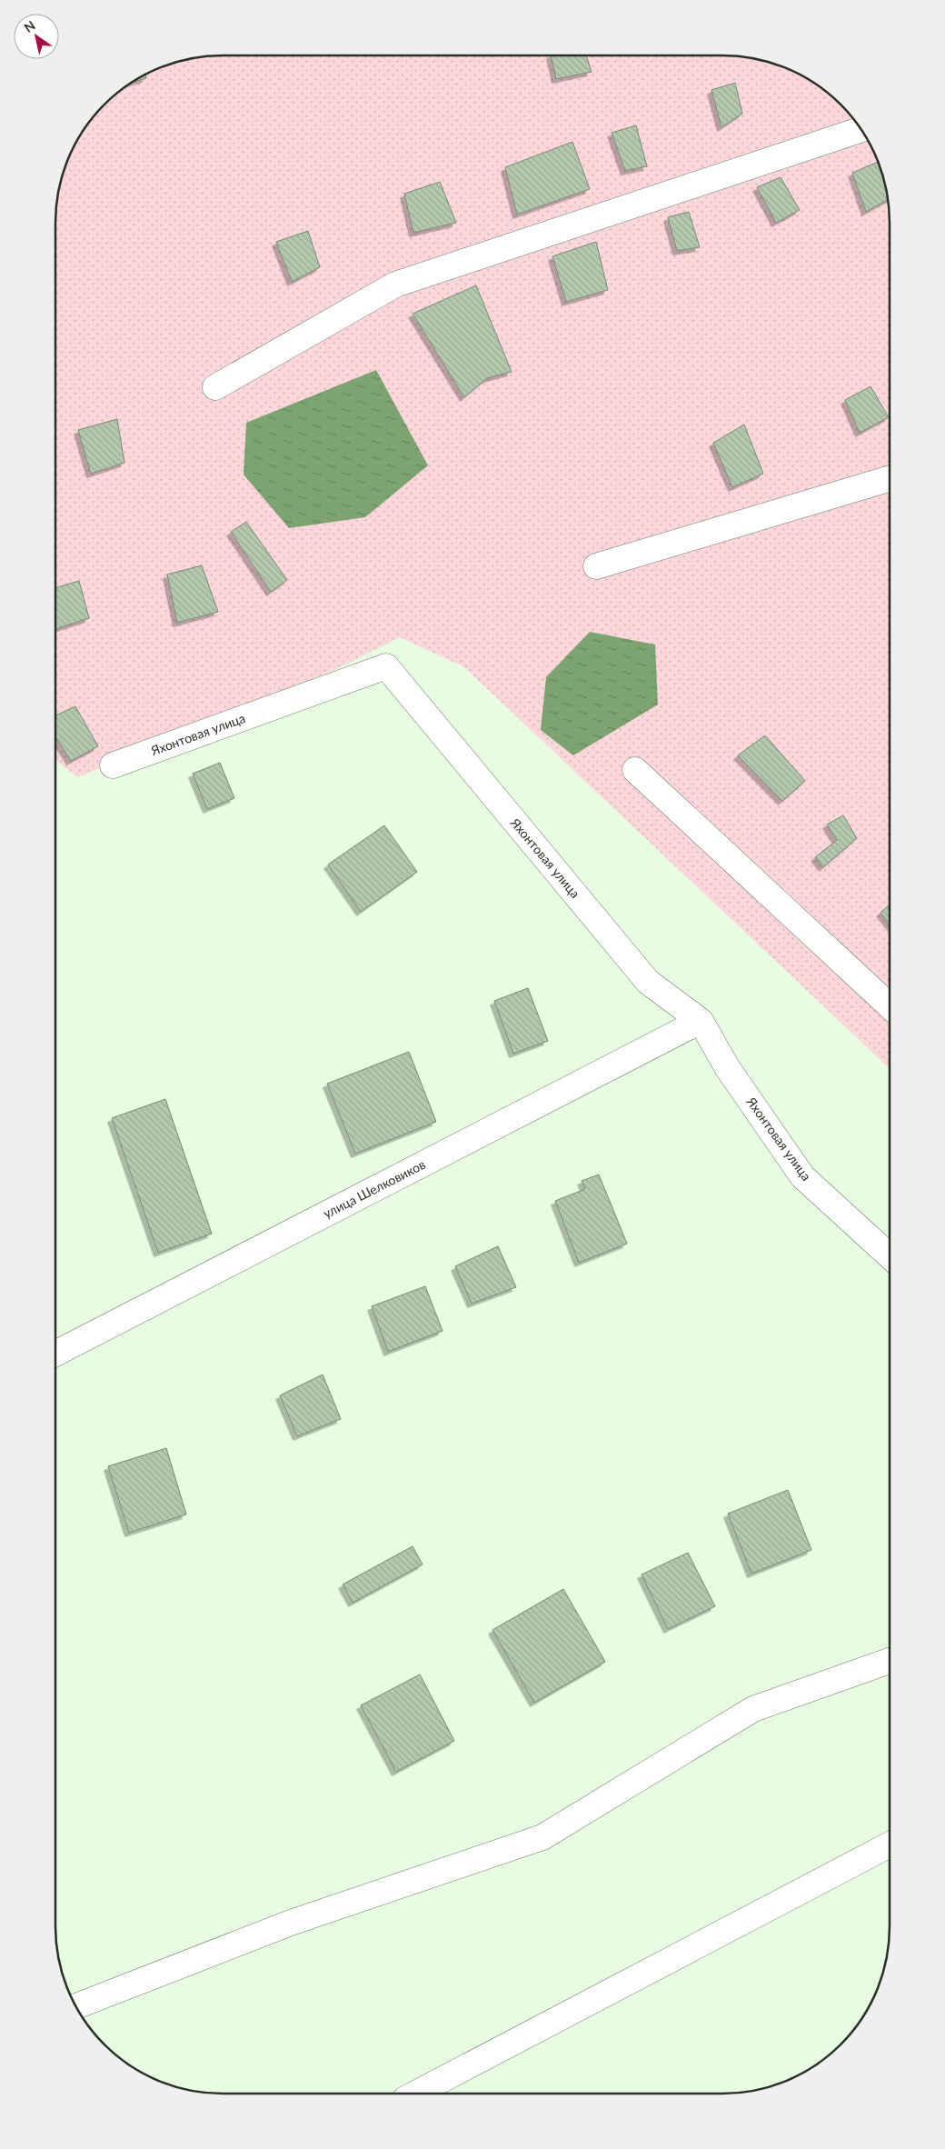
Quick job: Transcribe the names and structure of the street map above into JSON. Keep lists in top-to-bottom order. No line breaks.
{"streets":{"street":["Яхонтовая улица","улица Шелковиков"]},"crossings":[["Яхонтовая улица","улица Шелковиков"]],"north":"top left"}
